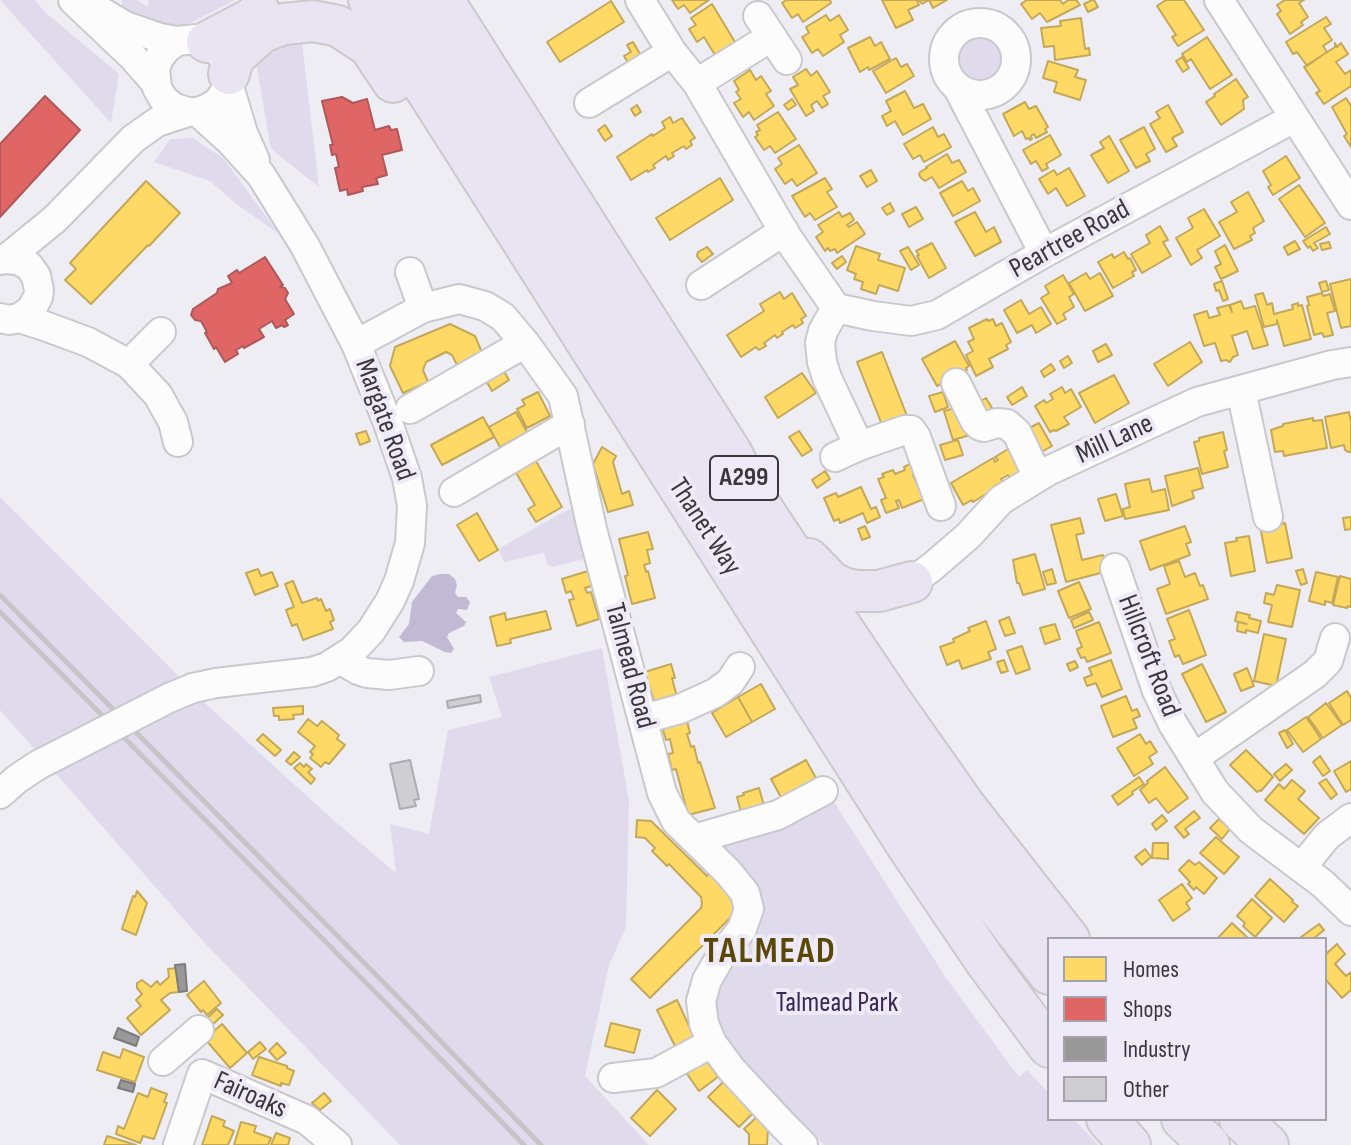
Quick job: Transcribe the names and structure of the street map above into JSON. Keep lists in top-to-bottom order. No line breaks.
{"streets":{"highway":["A299","Thanet Way"],"street":["Peartree Road","Margate Road","Mill Lane","Hillcroft Road","Talmead Road","Fairoaks"]},"crossings":[["Margate Road","Talmead Road"]],"districts":["TALMEAD"],"parks":["Talmead Park"],"legend":["Homes","Shops","Industry","Other"]}
